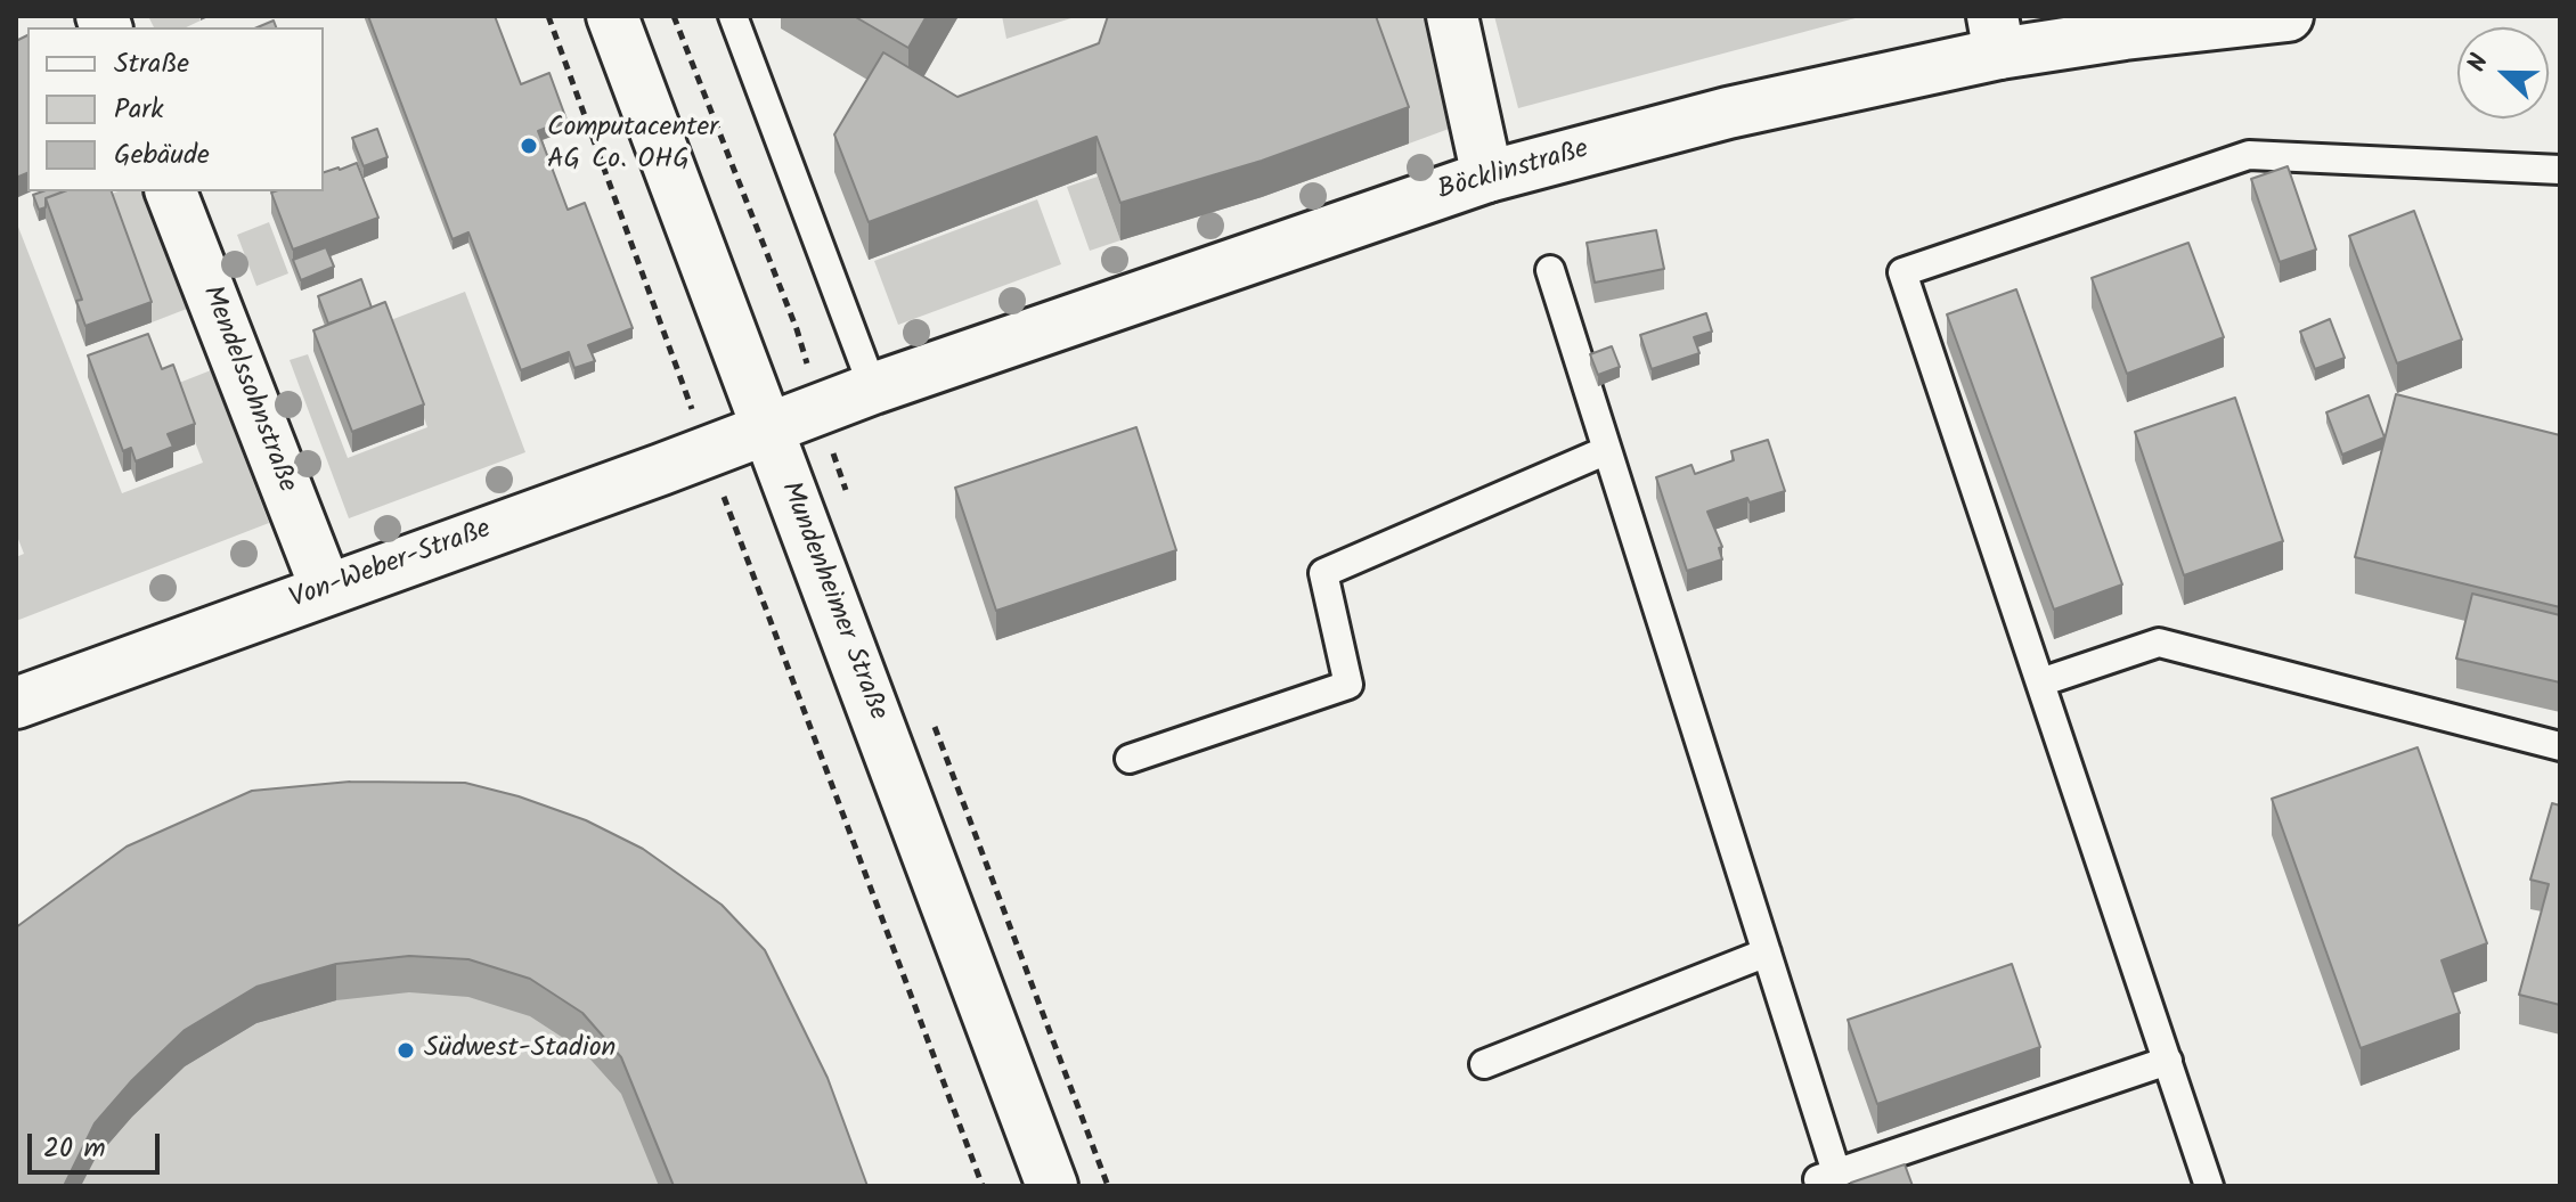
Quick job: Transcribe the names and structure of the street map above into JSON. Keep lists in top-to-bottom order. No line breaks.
{"streets":{"street":["Böcklinstraße","Mendelssohnstraße","Von-Weber-Straße","Mundenheimer Straße"]},"crossings":[["Böcklinstraße","Von-Weber-Straße"],["Böcklinstraße","Mundenheimer Straße"],["Mendelssohnstraße","Von-Weber-Straße"],["Von-Weber-Straße","Mundenheimer Straße"]],"places":["Computacenter AG Co. OHG","Südwest-Stadion"],"legend":["Straße","Park","Gebäude"],"scale_bar":"20 m","north":"left"}
